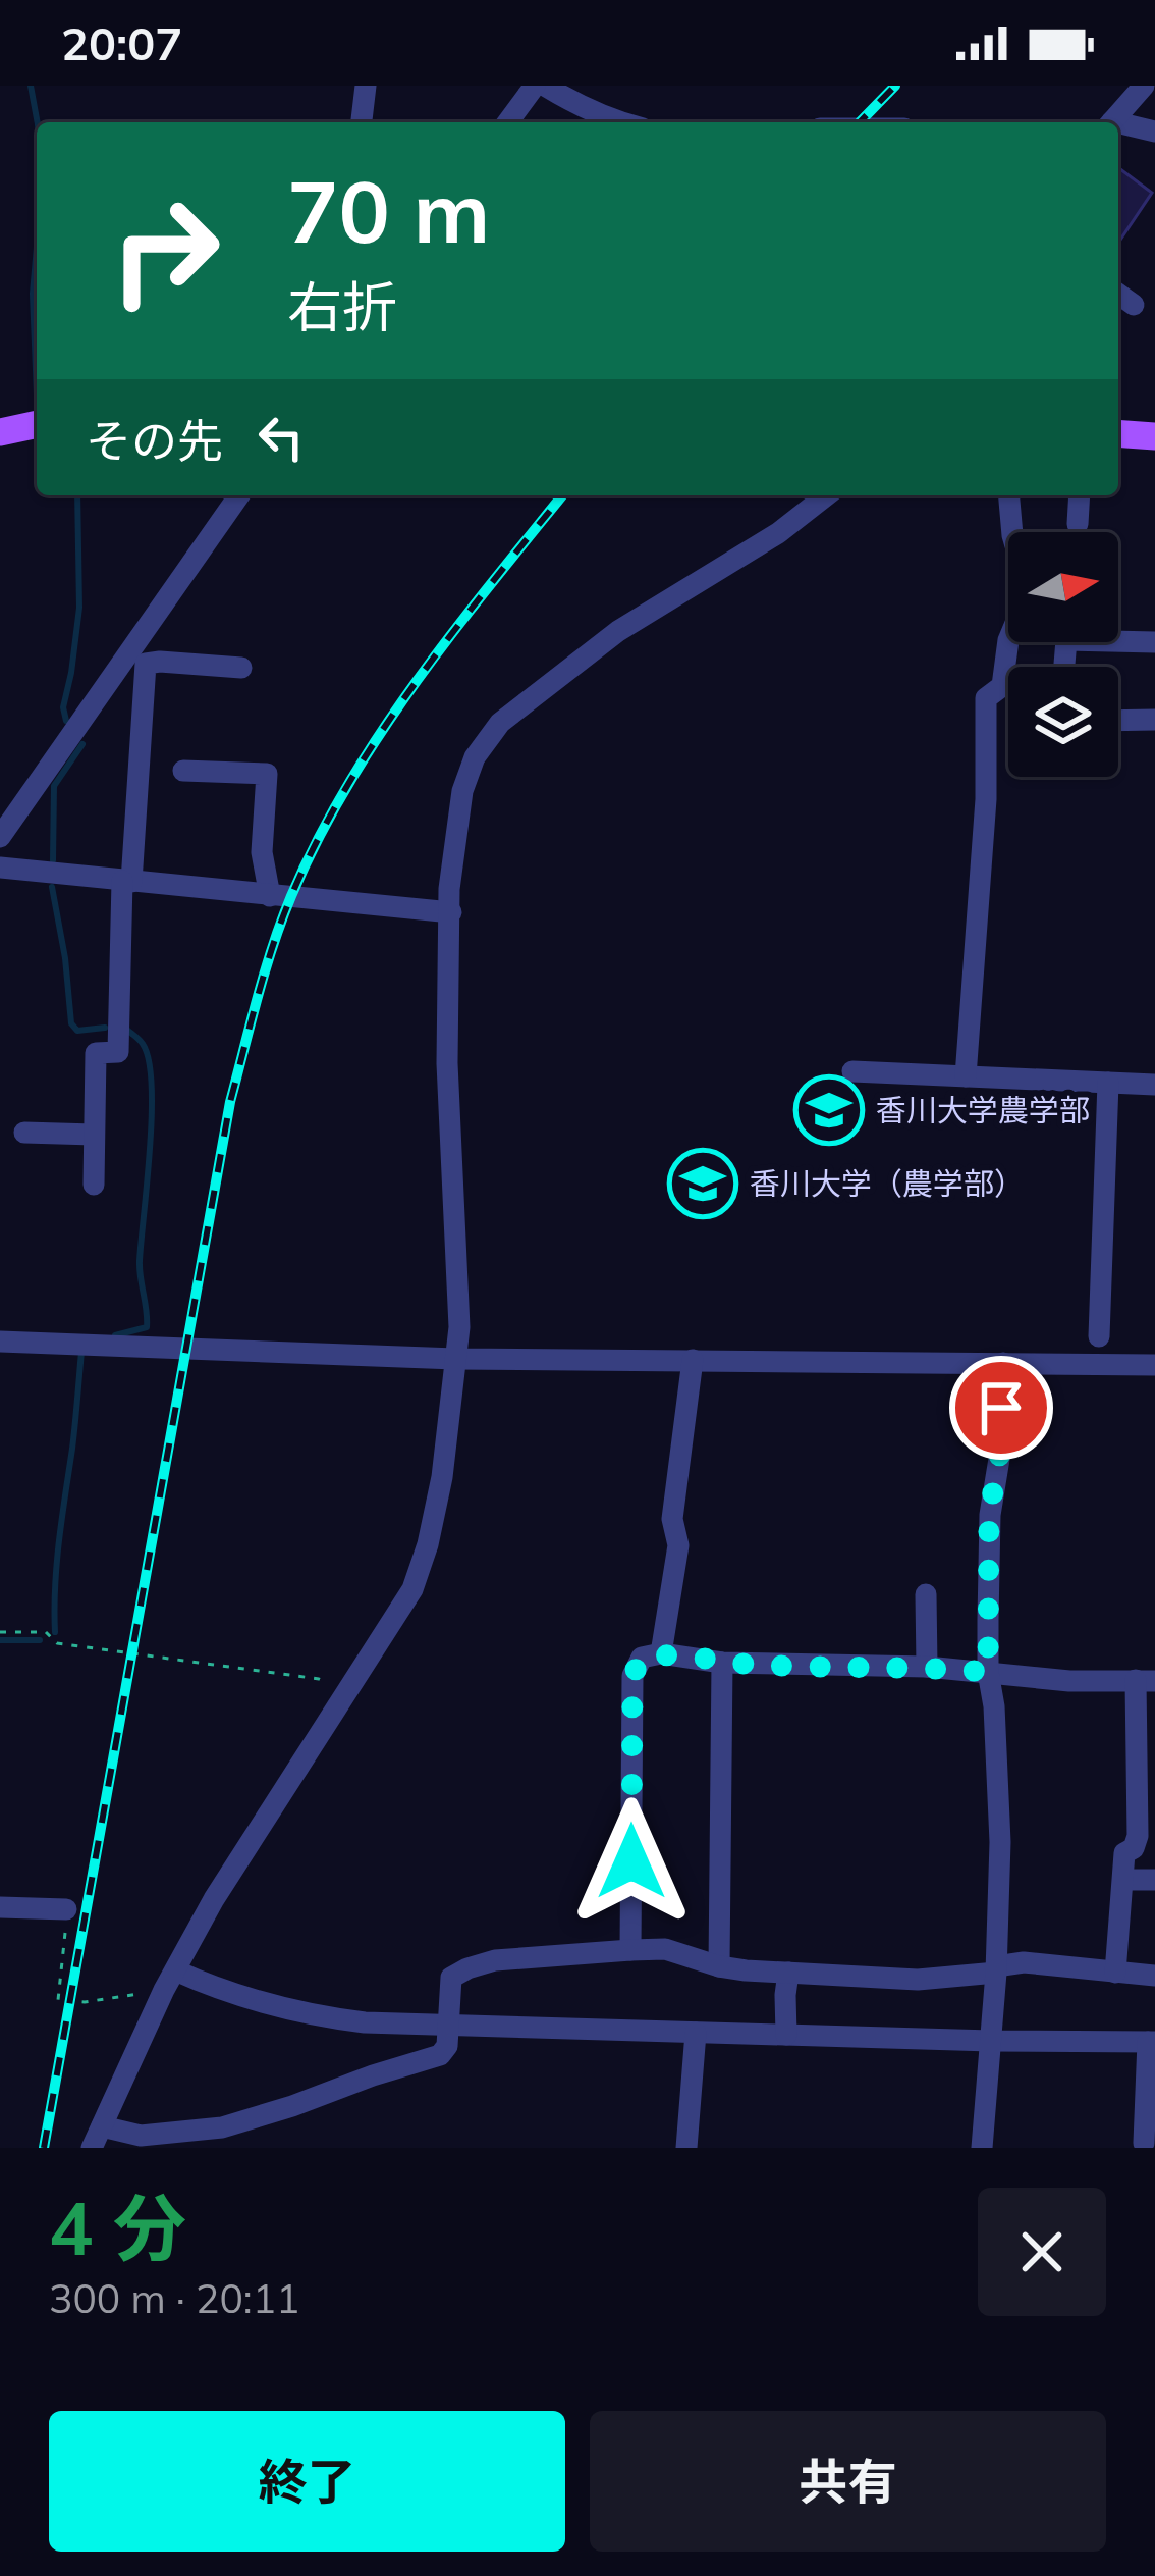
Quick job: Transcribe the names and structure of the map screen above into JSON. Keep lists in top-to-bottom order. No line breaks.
{"places":{"school or university":["香川大学農学部","香川大学（農学部）"]},"north":"right","page":{"status":"20:07","turn":["70 m","右折"],"then":"その先","heading":["4 分","300 m · 20:11"],"buttons":["終了","共有"]}}
